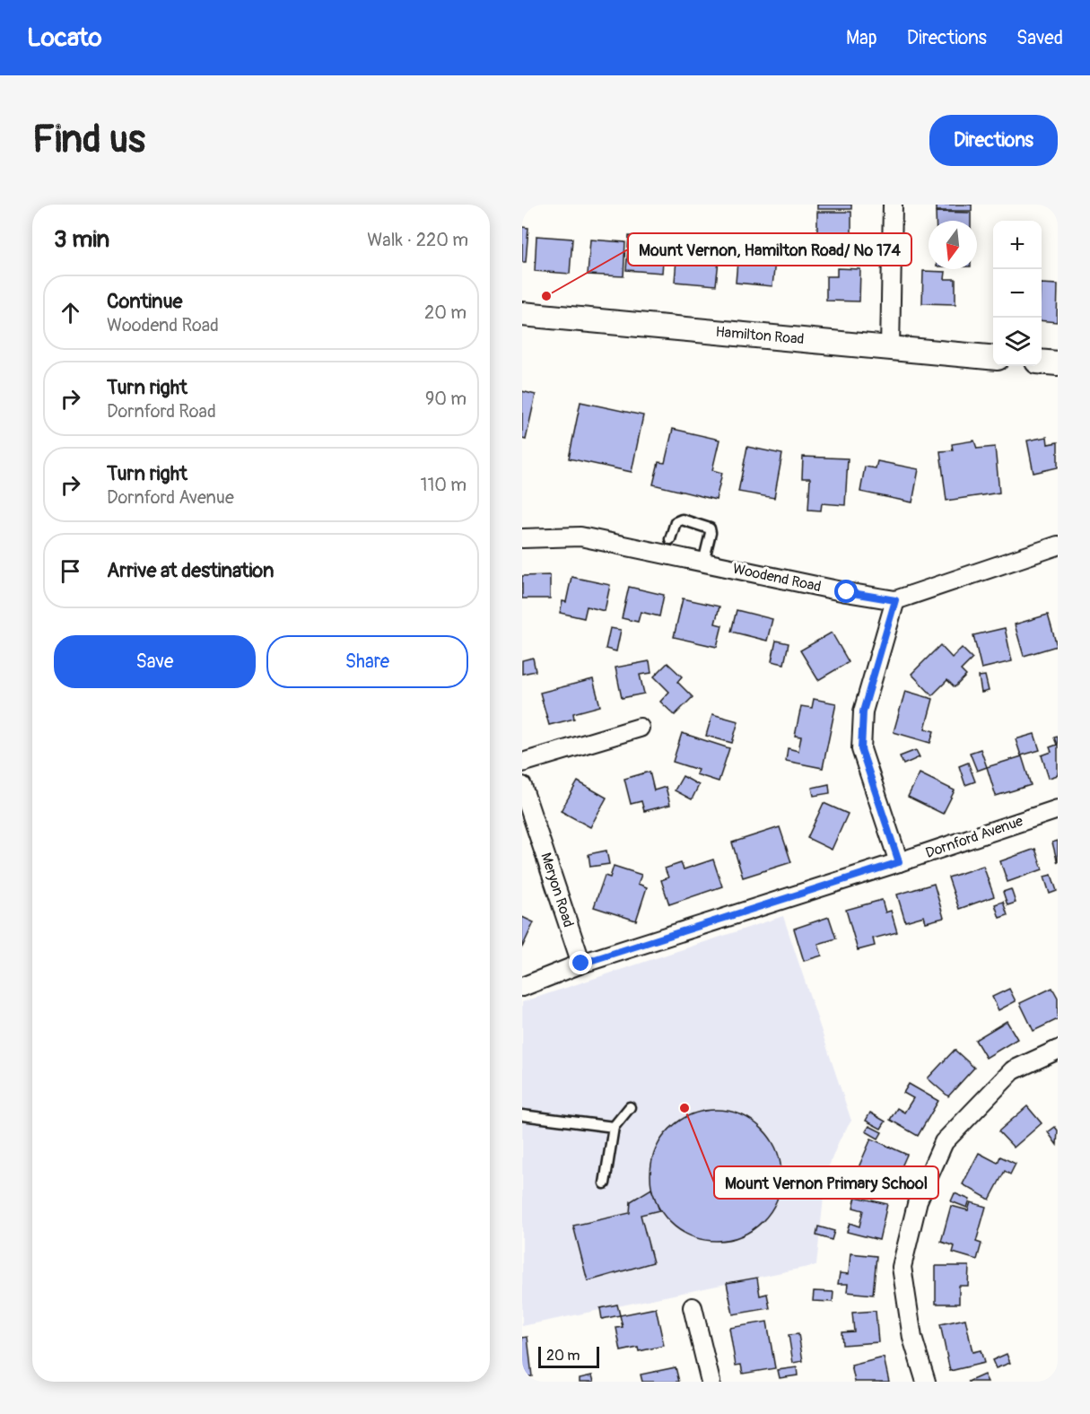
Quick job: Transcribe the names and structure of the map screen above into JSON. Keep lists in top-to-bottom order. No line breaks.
{"streets":{"street":["Hamilton Road","Woodend Road","Dornford Avenue","Meryon Road"]},"crossings":[["Dornford Avenue","Meryon Road"]],"places":["Mount Vernon, Hamilton Road/ No 174","Mount Vernon Primary School"],"scale_bar":"20 m","north":"bottom","page":{"header":"Locato","nav":["Map","Directions","Saved"],"buttons":["Directions",["Save","Share"]],"title":"Find us","heading":["3 min","Walk · 220 m"],"map_buttons":["+","−"],"list":[["Continue","Woodend Road","20 m"],["Turn right","Dornford Road","90 m"],["Turn right","Dornford Avenue","110 m"],"Arrive at destination"],"scale":"20 m"}}
